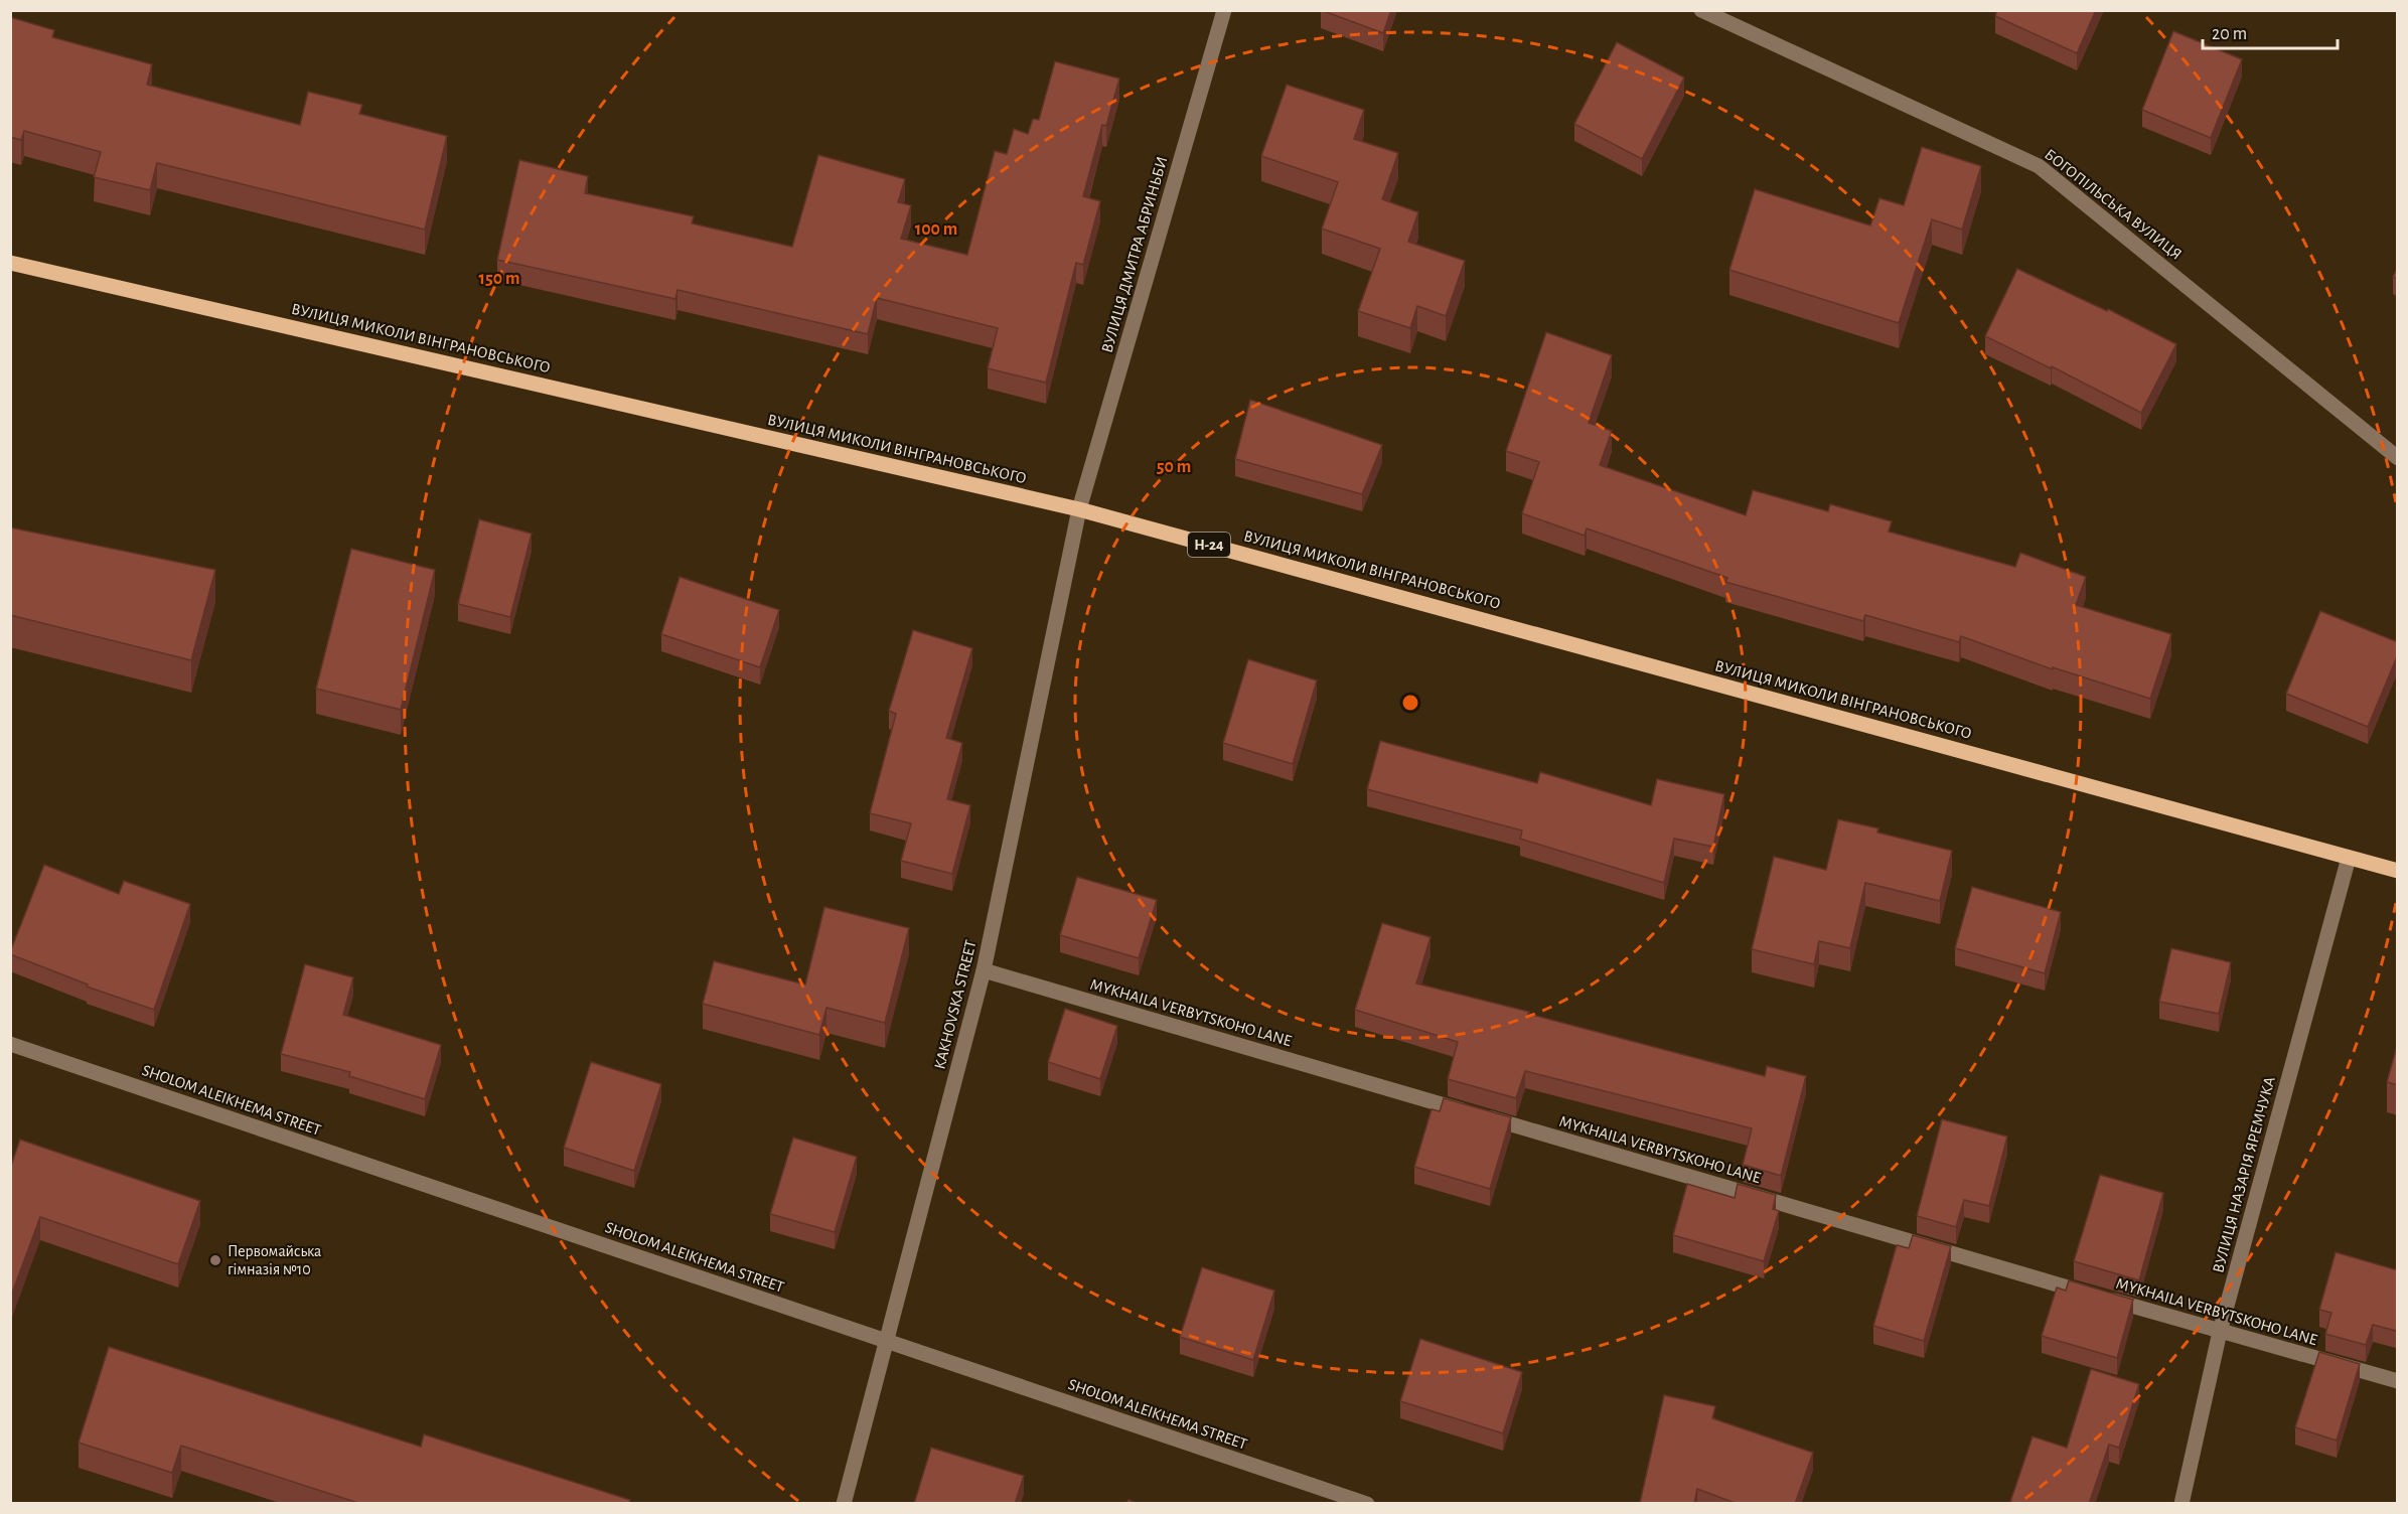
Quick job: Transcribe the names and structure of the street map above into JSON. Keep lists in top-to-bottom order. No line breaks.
{"streets":{"main road":["ВУЛИЦЯ МИКОЛИ ВІНГРАНОВСЬКОГО","Н-24"],"street":["БОГОПІЛЬСЬКА ВУЛИЦЯ","ВУЛИЦЯ ДМИТРА АБРИНЬБИ","KAKHOVSKA STREET","MYKHAILA VERBYTSKOHO LANE","SHOLOM ALEIKHEMA STREET","ВУЛИЦЯ НАЗАРІЯ ЯРЕМЧУКА"]},"crossings":[["ВУЛИЦЯ ДМИТРА АБРИНЬБИ","ВУЛИЦЯ МИКОЛИ ВІНГРАНОВСЬКОГО"],["ВУЛИЦЯ ДМИТРА АБРИНЬБИ","KAKHOVSKA STREET"],["ВУЛИЦЯ МИКОЛИ ВІНГРАНОВСЬКОГО","KAKHOVSKA STREET"],["ВУЛИЦЯ МИКОЛИ ВІНГРАНОВСЬКОГО","ВУЛИЦЯ НАЗАРІЯ ЯРЕМЧУКА"],["KAKHOVSKA STREET","MYKHAILA VERBYTSKOHO LANE"],["KAKHOVSKA STREET","SHOLOM ALEIKHEMA STREET"],["MYKHAILA VERBYTSKOHO LANE","ВУЛИЦЯ НАЗАРІЯ ЯРЕМЧУКА"]],"places":["Первомайська гімназія №10"],"scale_bar":"20 m","rings":["100 m","150 m","50 m"]}
